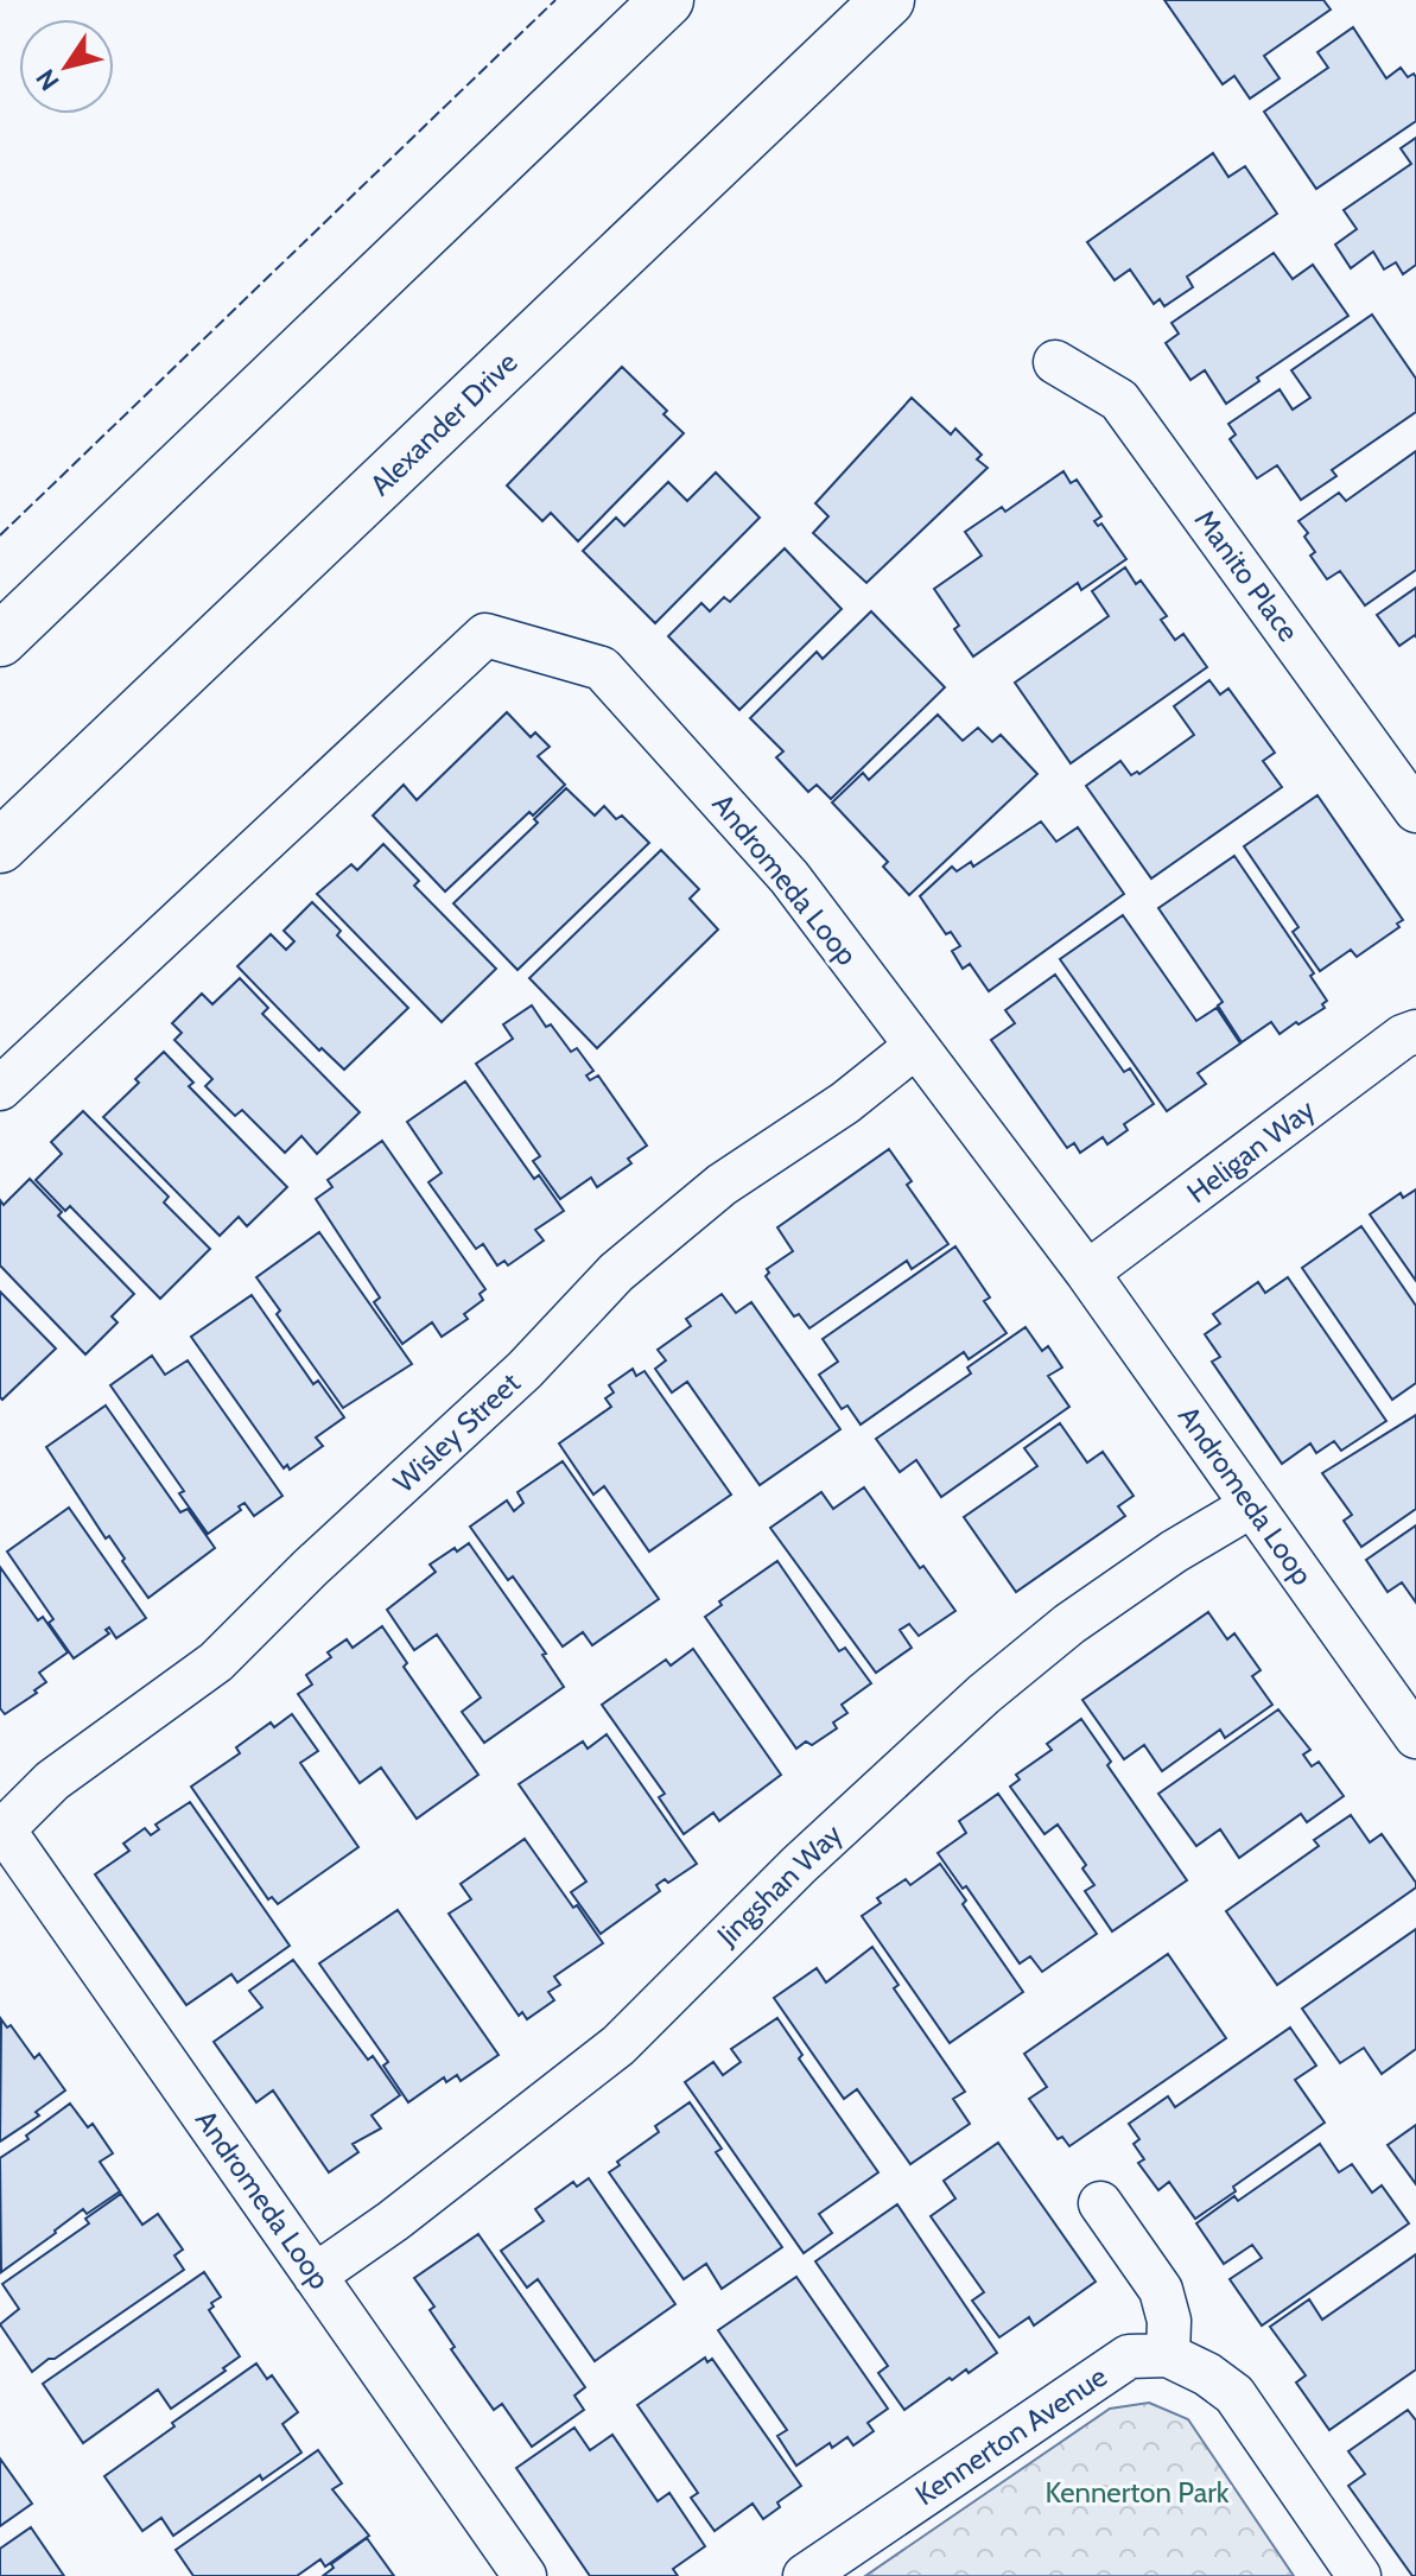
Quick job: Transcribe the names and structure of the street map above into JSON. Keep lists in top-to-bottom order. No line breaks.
{"streets":{"main road":["Alexander Drive"],"street":["Manito Place","Andromeda Loop","Heligan Way","Wisley Street","Jingshan Way","Kennerton Avenue"]},"crossings":[["Andromeda Loop","Heligan Way"],["Andromeda Loop","Wisley Street"],["Andromeda Loop","Jingshan Way"]],"parks":["Kennerton Park"],"north":"bottom left"}
